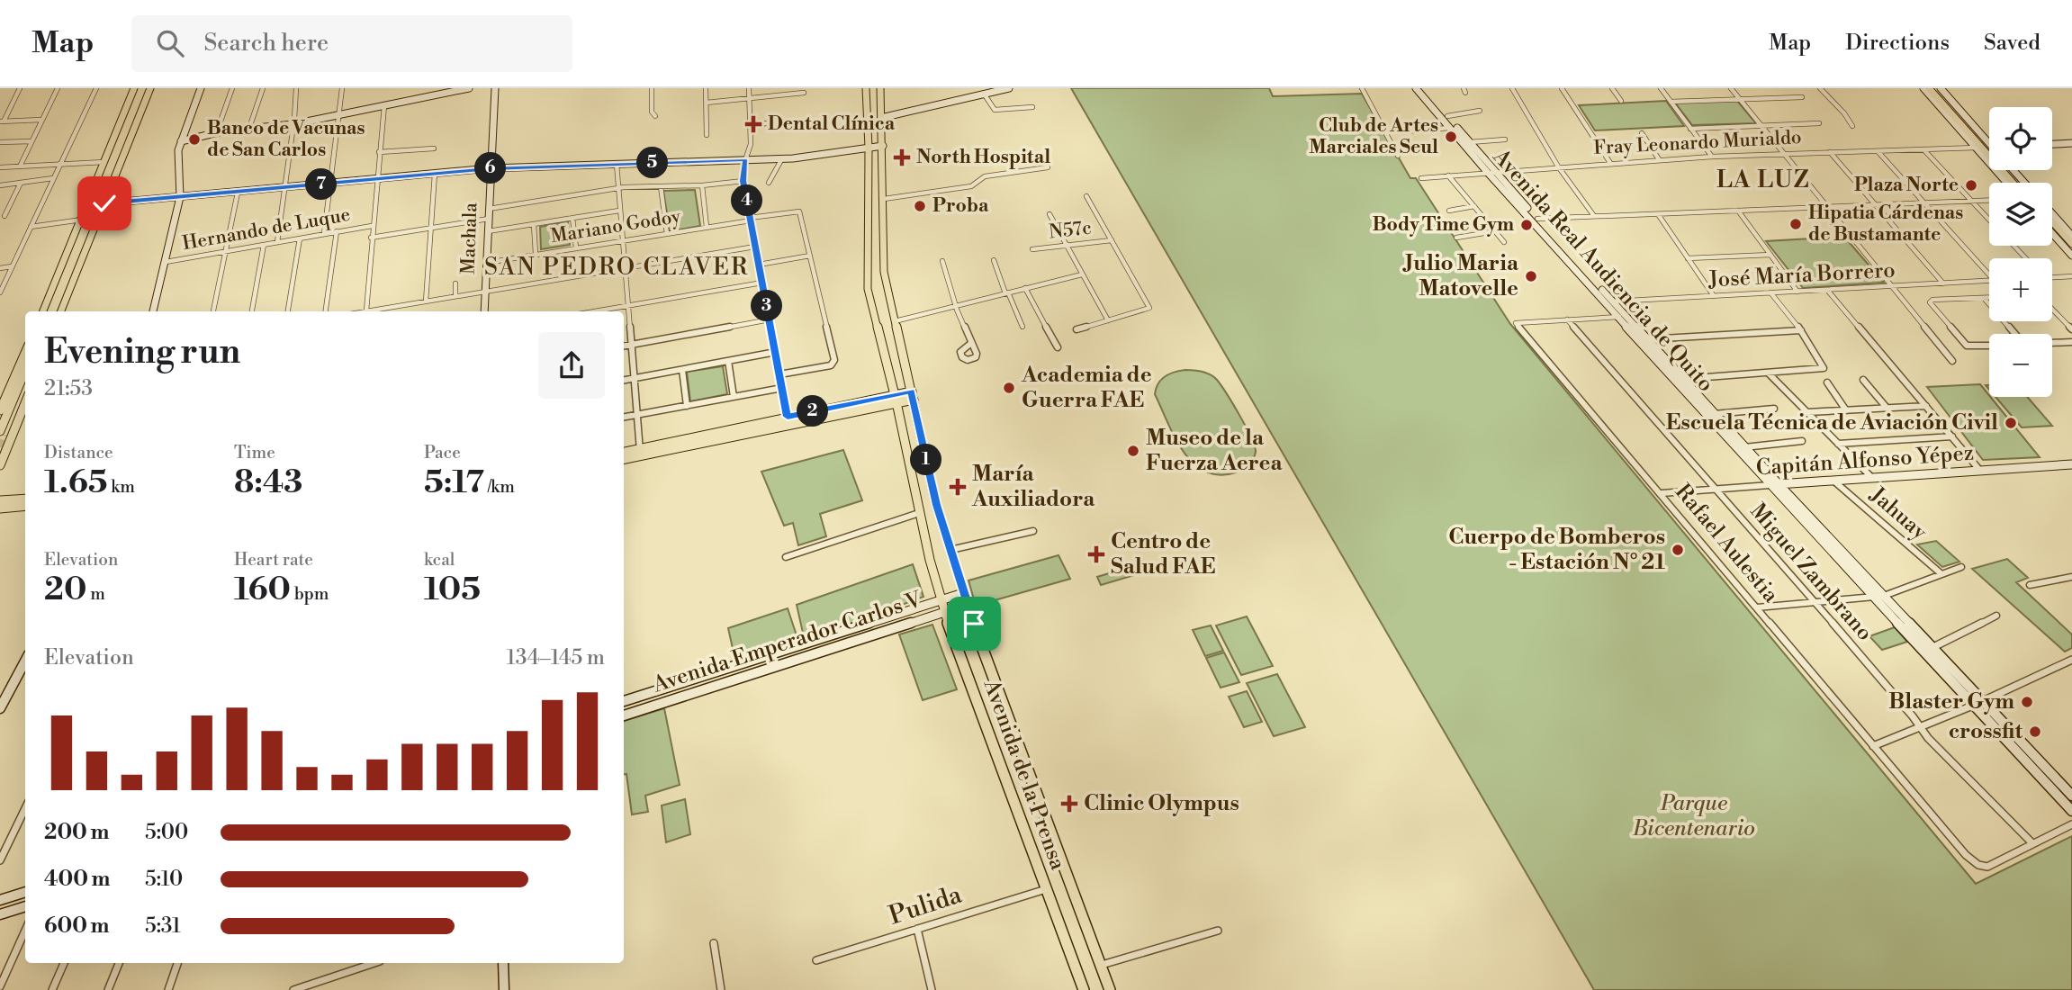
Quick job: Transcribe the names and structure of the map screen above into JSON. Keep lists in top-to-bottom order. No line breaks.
{"streets":{"main road":["Machala","Avenida Real Audiencia de Quito","Capitán Alfonso Yépez","Avenida Emperador Carlos V","Avenida de la Prensa"],"street":["Fray Leonardo Murialdo","Mariano Godoy","Hernando de Luque","N57c","José María Borrero","Jahuay","Rafael Aulestia","Miguel Zambrano","Pulida"]},"crossings":[["Fray Leonardo Murialdo","Avenida Real Audiencia de Quito"],["Mariano Godoy","Machala"],["Avenida Real Audiencia de Quito","José María Borrero"],["Avenida Real Audiencia de Quito","Capitán Alfonso Yépez"],["Avenida Real Audiencia de Quito","Rafael Aulestia"],["Capitán Alfonso Yépez","Jahuay"],["Capitán Alfonso Yépez","Rafael Aulestia"],["Capitán Alfonso Yépez","Miguel Zambrano"],["Rafael Aulestia","Miguel Zambrano"],["Avenida Emperador Carlos V","Avenida de la Prensa"],["Avenida de la Prensa","Pulida"]],"districts":["LA LUZ","SAN PEDRO CLAVER"],"parks":["Parque Bicentenario"],"places":{"health":["Dental Clínica","North Hospital","María Auxiliadora","Centro de Salud FAE","Clinic Olympus"],"other":["Club de Artes Marciales Seul","Banco de Vacunas de San Carlos","Plaza Norte","Proba","Hipatia Cárdenas de Bustamante","Body Time Gym","Julio Maria Matovelle","Academia de Guerra FAE","Escuela Técnica de Aviación Civil","Museo de la Fuerza Aerea","Cuerpo de Bomberos - Estación N° 21","Blaster Gym","crossfit"]},"page":{"header":"Map","search":"Search here","nav":["Map","Directions","Saved"],"map_buttons":["+","−"],"pins":["5","6","7","4","3","2","1"],"heading":["Evening run","21:53"],"stats":[["Distance","1.65 km"],["Time","8:43"],["Pace","5:17 /km"],["Elevation","20 m"],["Heart rate","160 bpm"],["kcal","105"]],"chart":["Elevation","134–145 m"],"list":[{"name":"200 m","note":"5:00"},{"name":"400 m","note":"5:10"},{"name":"600 m","note":"5:31"}]}}
